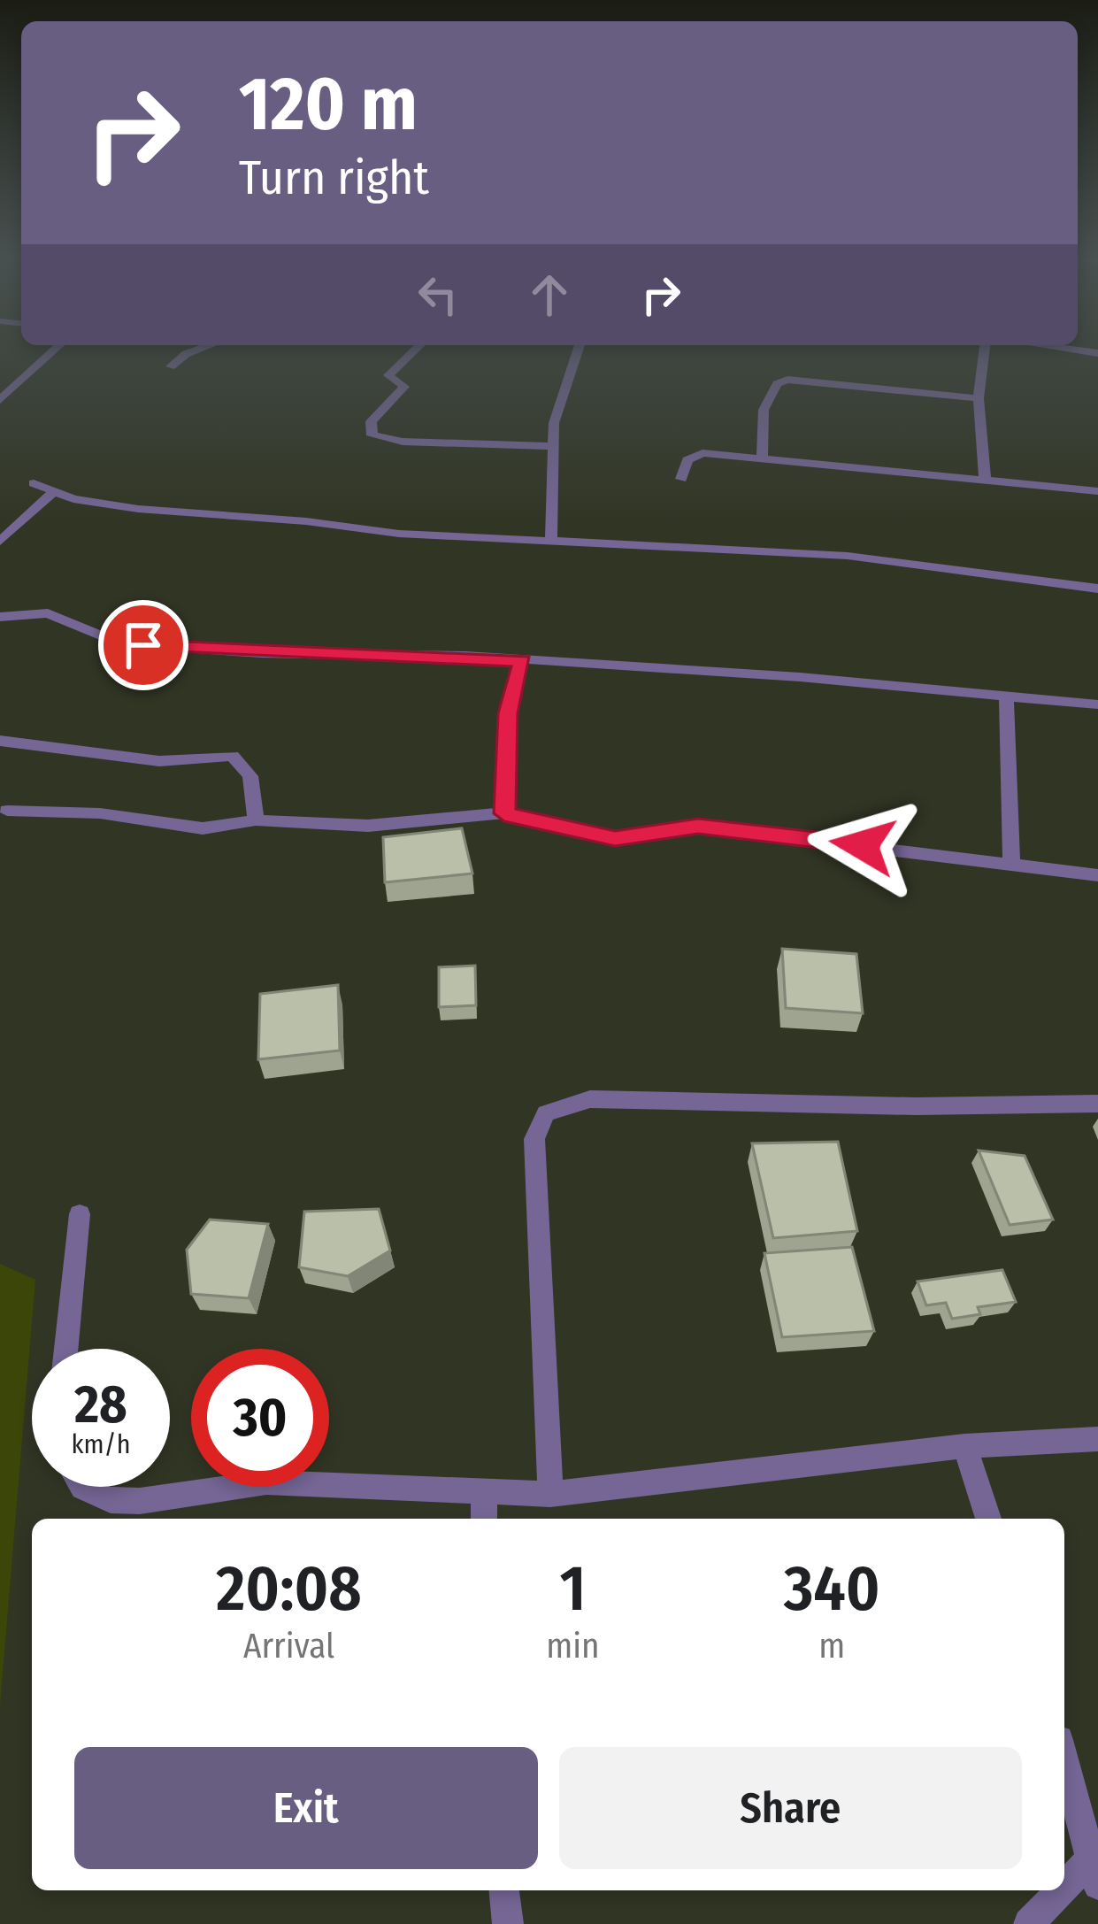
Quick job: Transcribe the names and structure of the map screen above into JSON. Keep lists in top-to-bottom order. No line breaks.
{"page":{"turn":["120 m","Turn right"],"speed":"28 km/h","limit":"30","eta":["20:08","Arrival","1","min","340","m"],"buttons":["Exit","Share"]}}
